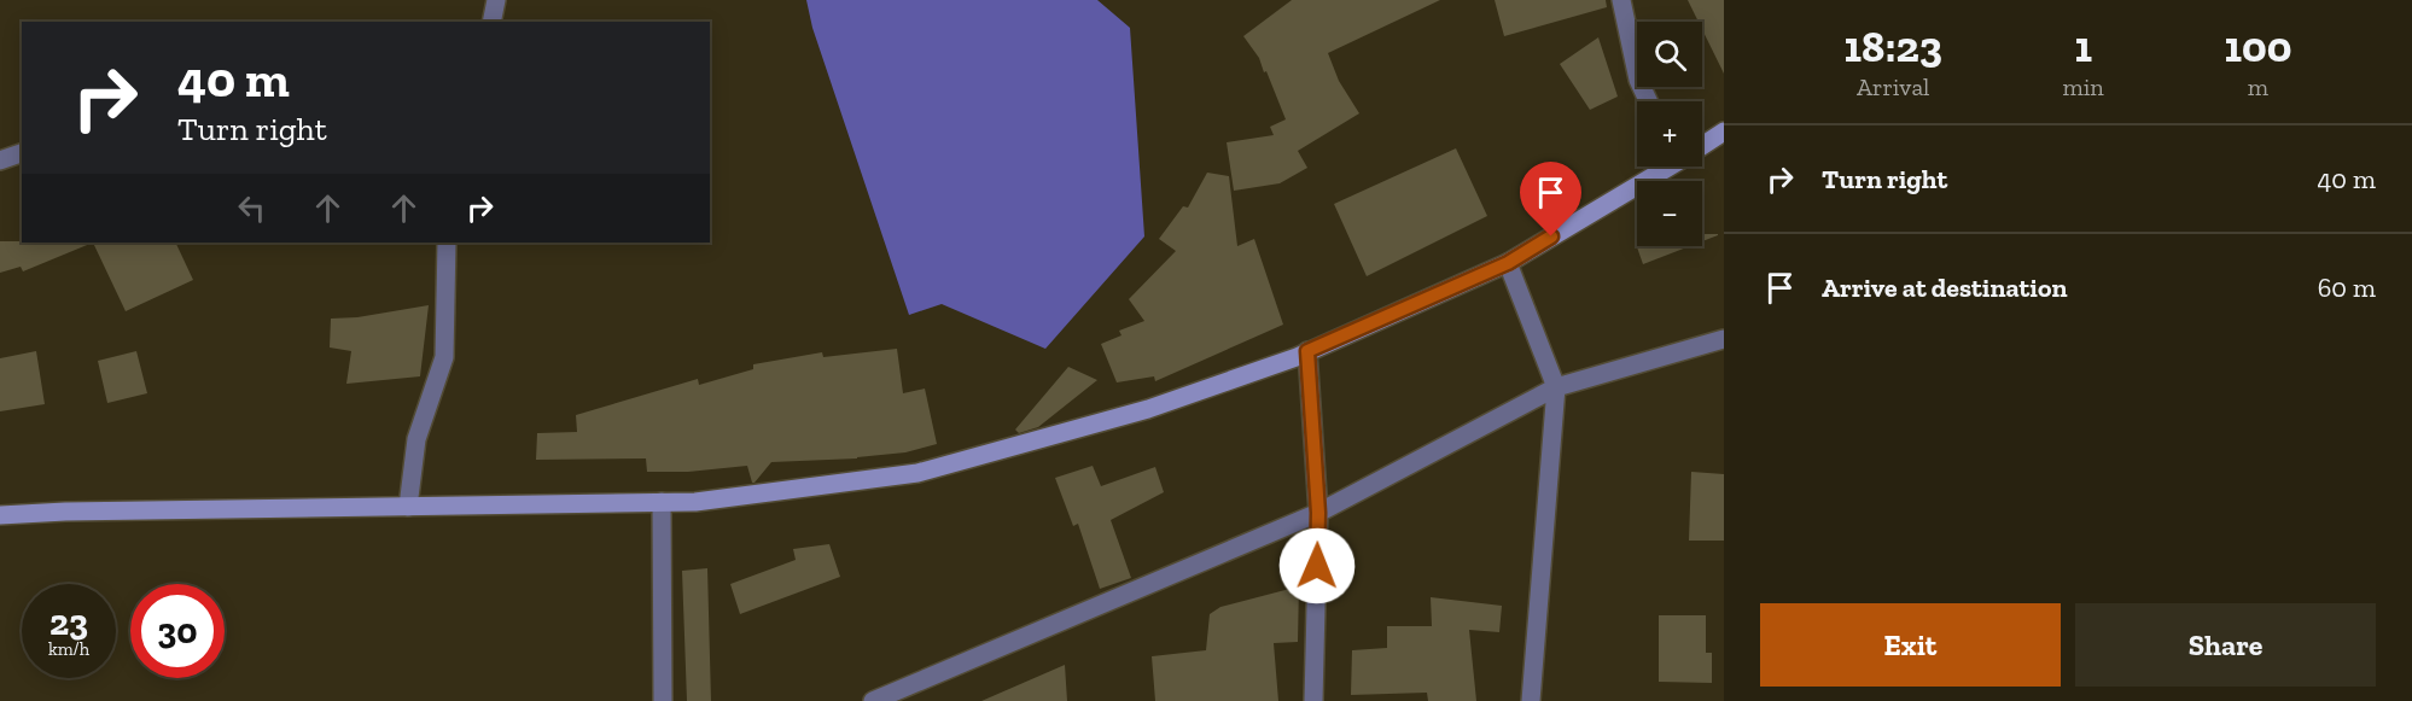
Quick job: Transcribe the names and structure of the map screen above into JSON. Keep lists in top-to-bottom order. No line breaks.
{"page":{"eta":["18:23","Arrival","1","min","100","m"],"map_buttons":["+","−"],"turn":["40 m","Turn right"],"list":[{"name":"Turn right","value":"40 m"},{"name":"Arrive at destination","value":"60 m"}],"speed":"23 km/h","limit":"30","buttons":["Exit","Share"]}}
